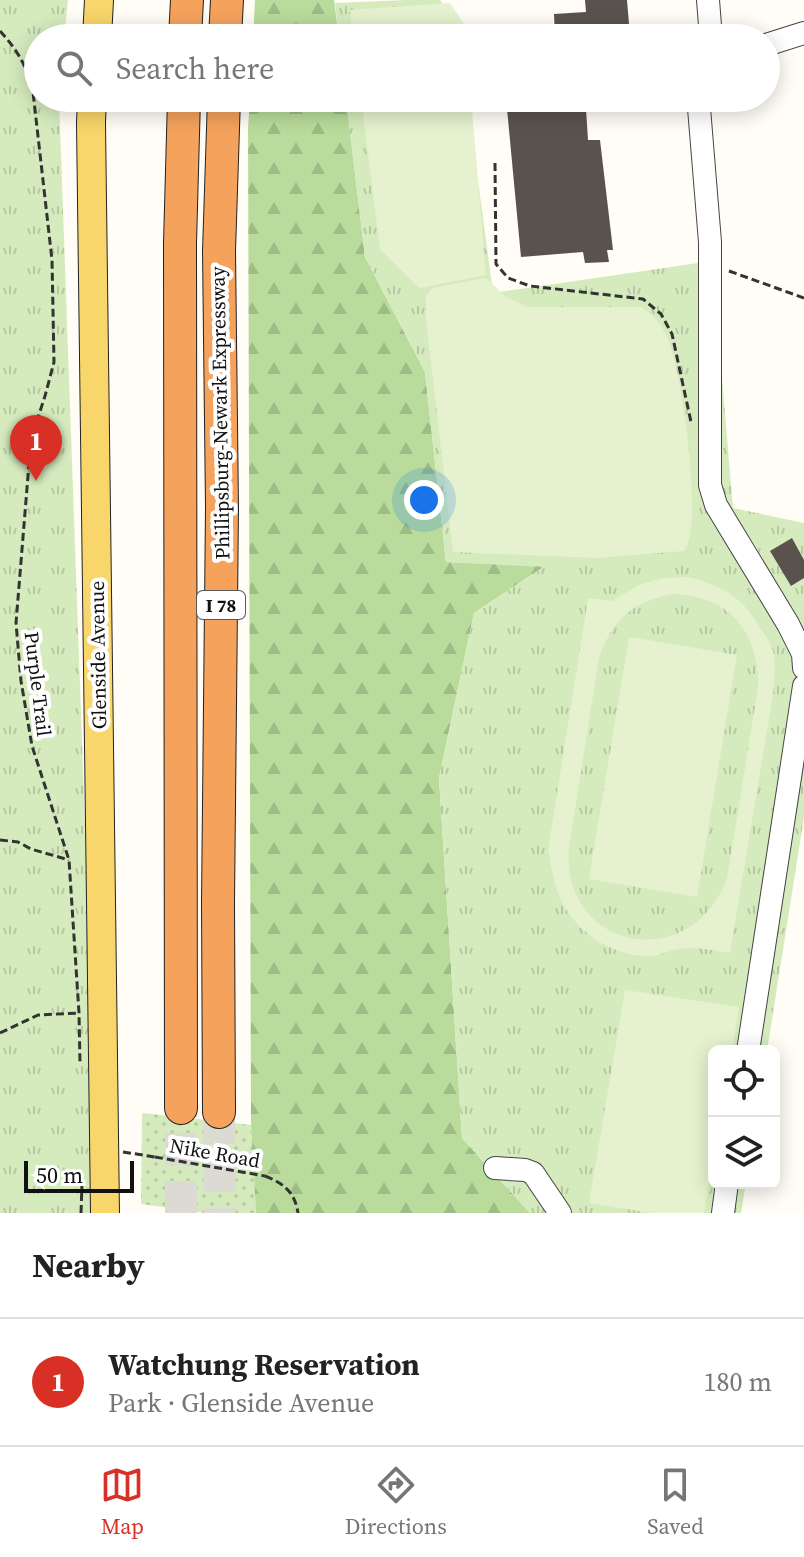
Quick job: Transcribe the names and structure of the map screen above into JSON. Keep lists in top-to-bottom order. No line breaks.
{"streets":{"highway":["Phillipsburg-Newark Expressway","I 78"],"main road":["Glenside Avenue"],"path":["Purple Trail","Nike Road"]},"crossings":[["Glenside Avenue","Nike Road"]],"scale_bar":"50 m","page":{"search":"Search here","pins":"1","scale":"50 m","heading":"Nearby","list":[{"mark":"1","name":"Watchung Reservation","note":"Park · Glenside Avenue","value":"180 m"}],"nav":["Map","Directions","Saved"]}}
